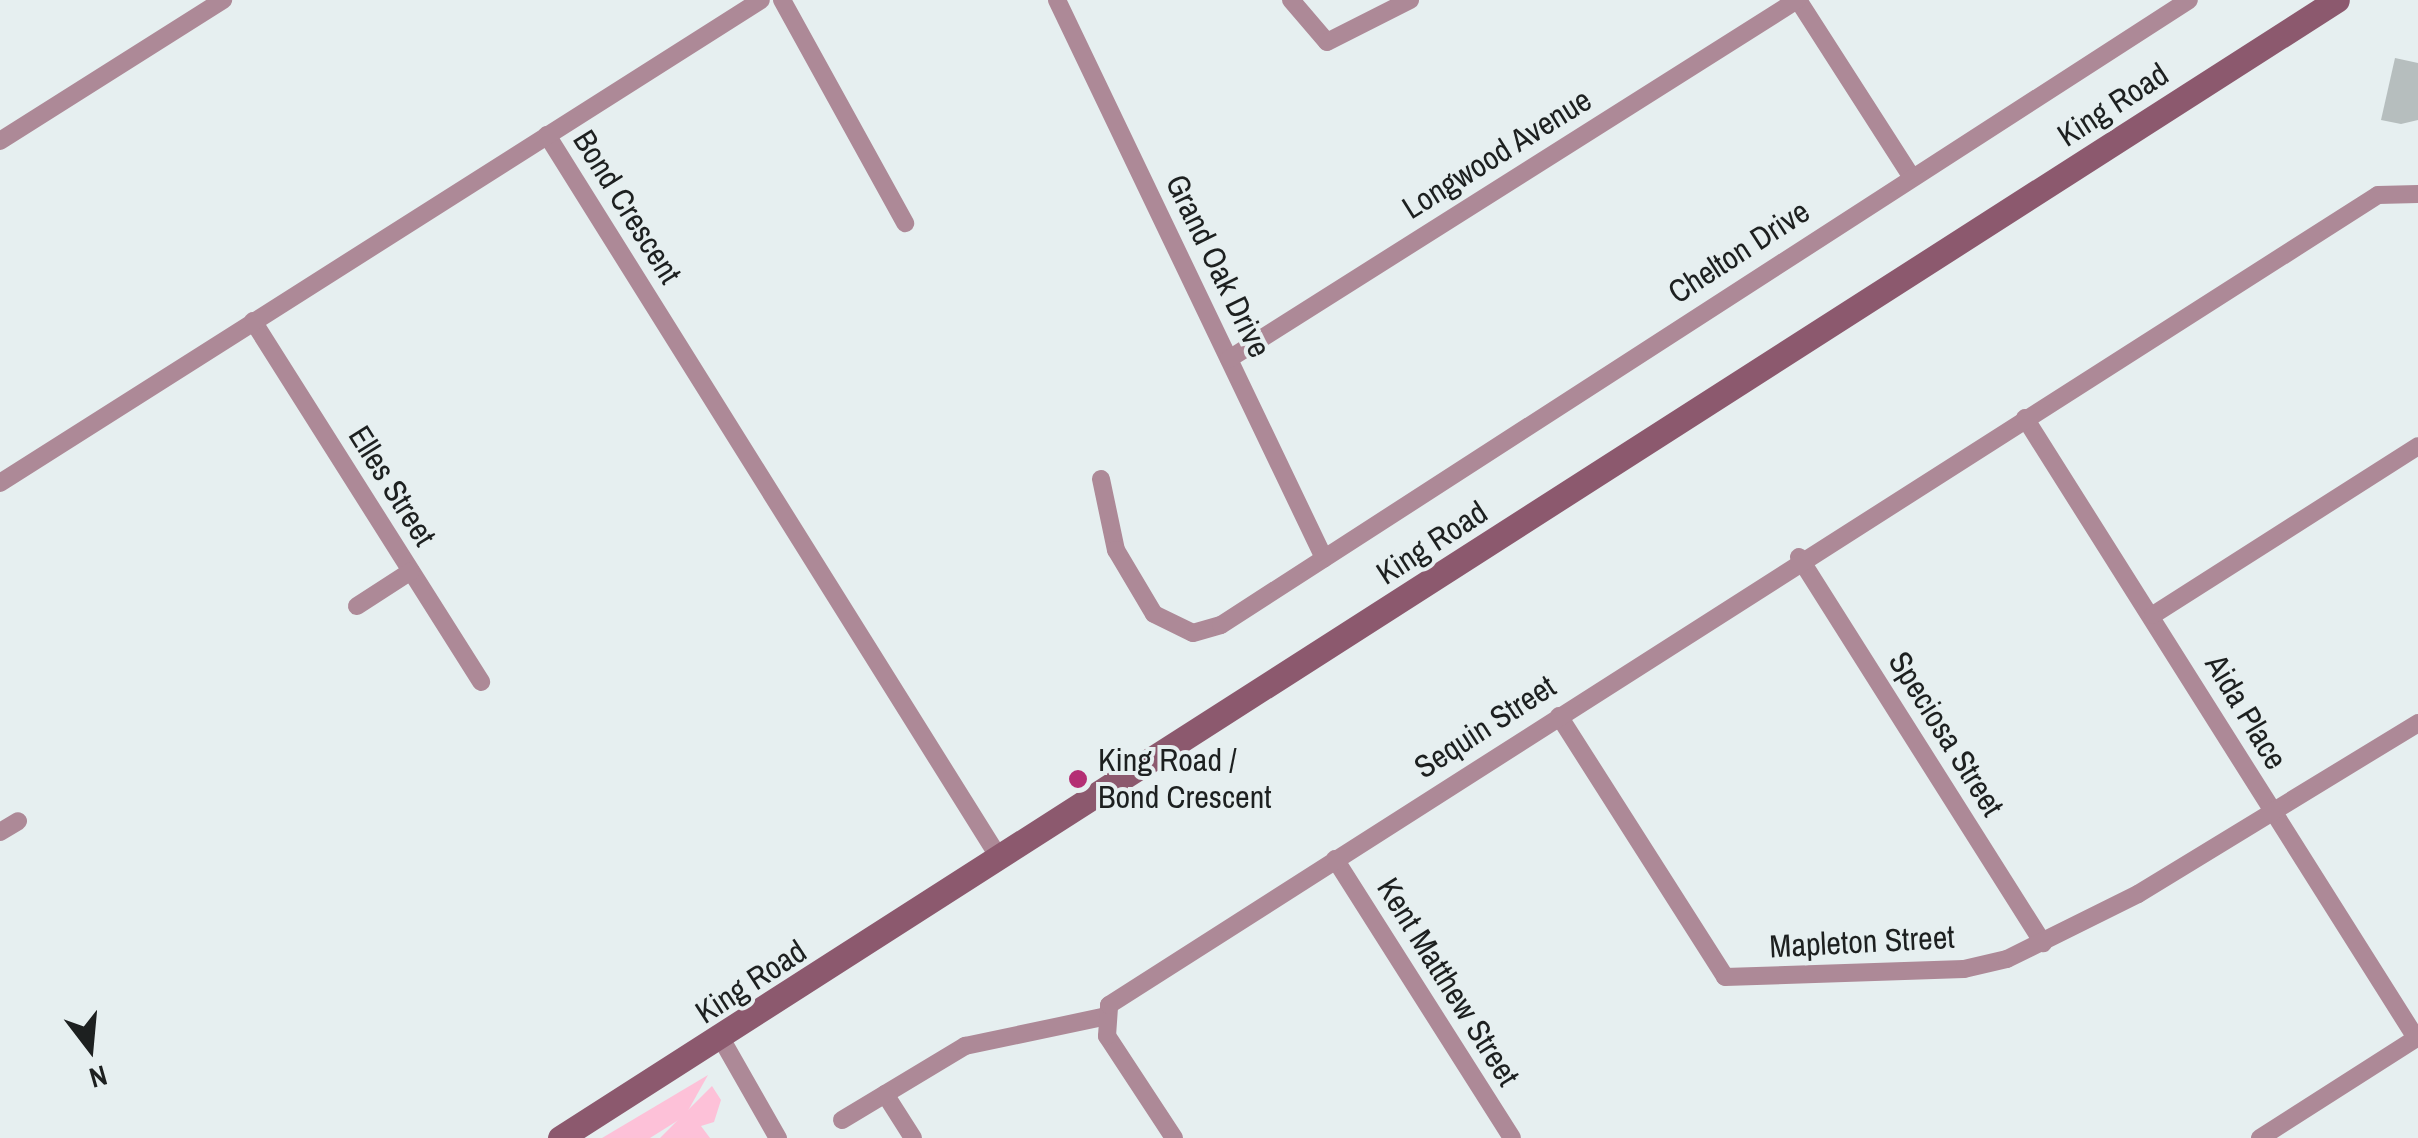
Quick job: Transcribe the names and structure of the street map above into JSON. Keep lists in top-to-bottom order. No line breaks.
{"streets":{"main road":["King Road"],"street":["Longwood Avenue","Bond Crescent","Chelton Drive","Grand Oak Drive","Elles Street","Aida Place","Sequin Street","Speciosa Street","Mapleton Street","Kent Matthew Street"]},"crossings":[["King Road","Bond Crescent"],["Longwood Avenue","Grand Oak Drive"],["Bond Crescent","Elles Street"],["Chelton Drive","Grand Oak Drive"],["Aida Place","Sequin Street"],["Aida Place","Mapleton Street"],["Sequin Street","Speciosa Street"],["Sequin Street","Mapleton Street"],["Sequin Street","Kent Matthew Street"],["Speciosa Street","Mapleton Street"]],"places":["King Road / Bond Crescent"],"north":"bottom"}
